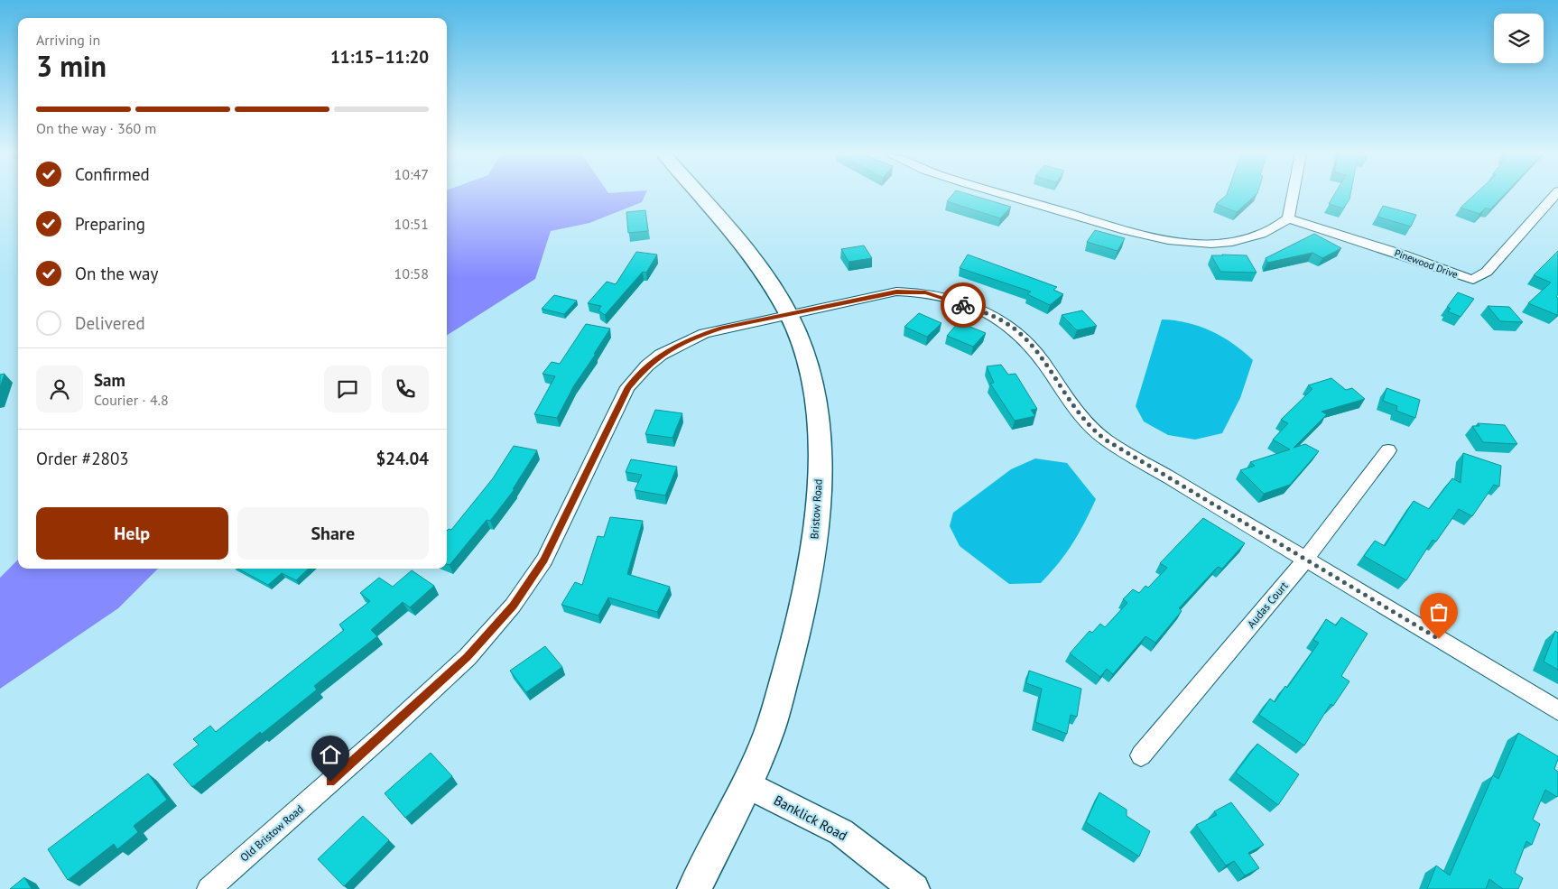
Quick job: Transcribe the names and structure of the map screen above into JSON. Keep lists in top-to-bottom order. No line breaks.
{"streets":{"main road":["Bristow Road"],"street":["Pinewood Drive","Audas Court","Banklick Road","Old Bristow Road"]},"crossings":[["Bristow Road","Banklick Road"],["Bristow Road","Old Bristow Road"],["Audas Court","Old Bristow Road"]],"page":{"heading":["3 min","Arriving in","11:15–11:20"],"panel":["Sam","Courier · 4.8","Order #2803","$24.04"],"bar":"On the way · 360 m","list":[["Confirmed","10:47"],["Preparing","10:51"],["On the way","10:58"],"Delivered"],"buttons":["Help","Share"]}}
